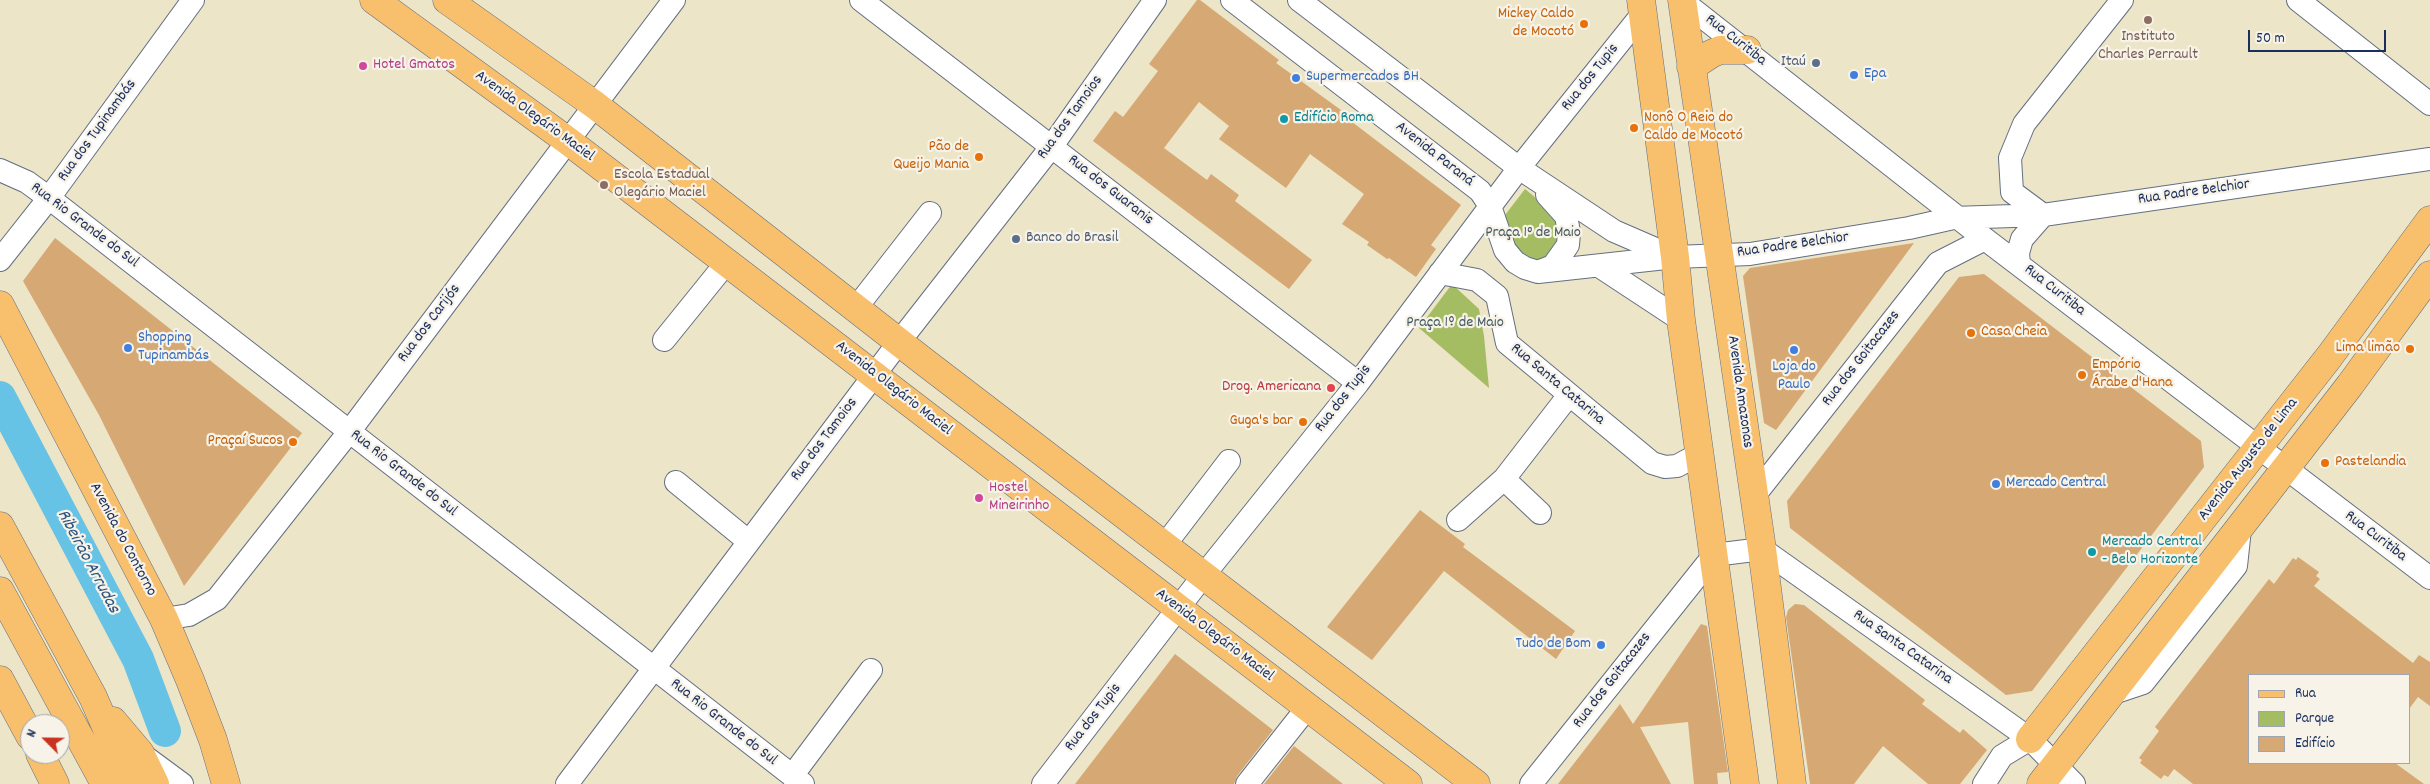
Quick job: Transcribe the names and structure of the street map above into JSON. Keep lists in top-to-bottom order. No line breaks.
{"streets":{"main road":["Avenida Olegário Maciel","Avenida Amazonas","Avenida Augusto de Lima","Avenida do Contorno"],"street":["Rua Curitiba","Rua dos Tupis","Rua dos Tamoios","Rua dos Tupinambás","Avenida Paraná","Rua dos Guaranis","Rua Padre Belchior","Rua Rio Grande do Sul","Rua dos Carijós","Rua dos Goitacazes","Rua Santa Catarina"]},"crossings":[["Rua Curitiba","Rua Padre Belchior"],["Rua Curitiba","Rua dos Goitacazes"],["Rua Curitiba","Avenida Amazonas"],["Rua Curitiba","Avenida Augusto de Lima"],["Rua dos Tupis","Avenida Olegário Maciel"],["Rua dos Tupis","Avenida Paraná"],["Rua dos Tupis","Rua dos Guaranis"],["Rua dos Tupis","Rua Santa Catarina"],["Avenida Olegário Maciel","Rua dos Tamoios"],["Avenida Olegário Maciel","Rua dos Carijós"],["Rua dos Tamoios","Rua dos Guaranis"],["Rua dos Tamoios","Rua Rio Grande do Sul"],["Rua dos Tupinambás","Rua Rio Grande do Sul"],["Avenida Paraná","Rua Padre Belchior"],["Avenida Paraná","Avenida Amazonas"],["Rua Padre Belchior","Avenida Amazonas"],["Rua Rio Grande do Sul","Rua dos Carijós"],["Rua dos Carijós","Avenida do Contorno"],["Rua dos Goitacazes","Avenida Amazonas"],["Rua Santa Catarina","Avenida Amazonas"],["Rua Santa Catarina","Avenida Augusto de Lima"]],"water":["Ribeirão Arrudas"],"parks":["Praça 1° de Maio","Praça 1º de Maio"],"places":["Instituto Charles Perrault","Mickey Caldo de Mocotó","Itaú","Hotel Gmatos","Epa","Supermercados BH","Edifício Roma","Nonô O Reio do Caldo de Mocotó","Pão de Queijo Mania","Escola Estadual Olegário Maciel","Banco do Brasil","Casa Cheia","Shopping Tupinambás","Lima limão","Loja do Paulo","Empório Árabe d'Hana","Drog. Americana","Guga's bar","Praçaí Sucos","Pastelandia","Mercado Central","Hostel Mineirinho","Mercado Central - Belo Horizonte","Tudo de Bom"],"legend":["Rua","Parque","Edifício"],"scale_bar":"50 m","north":"top left"}
